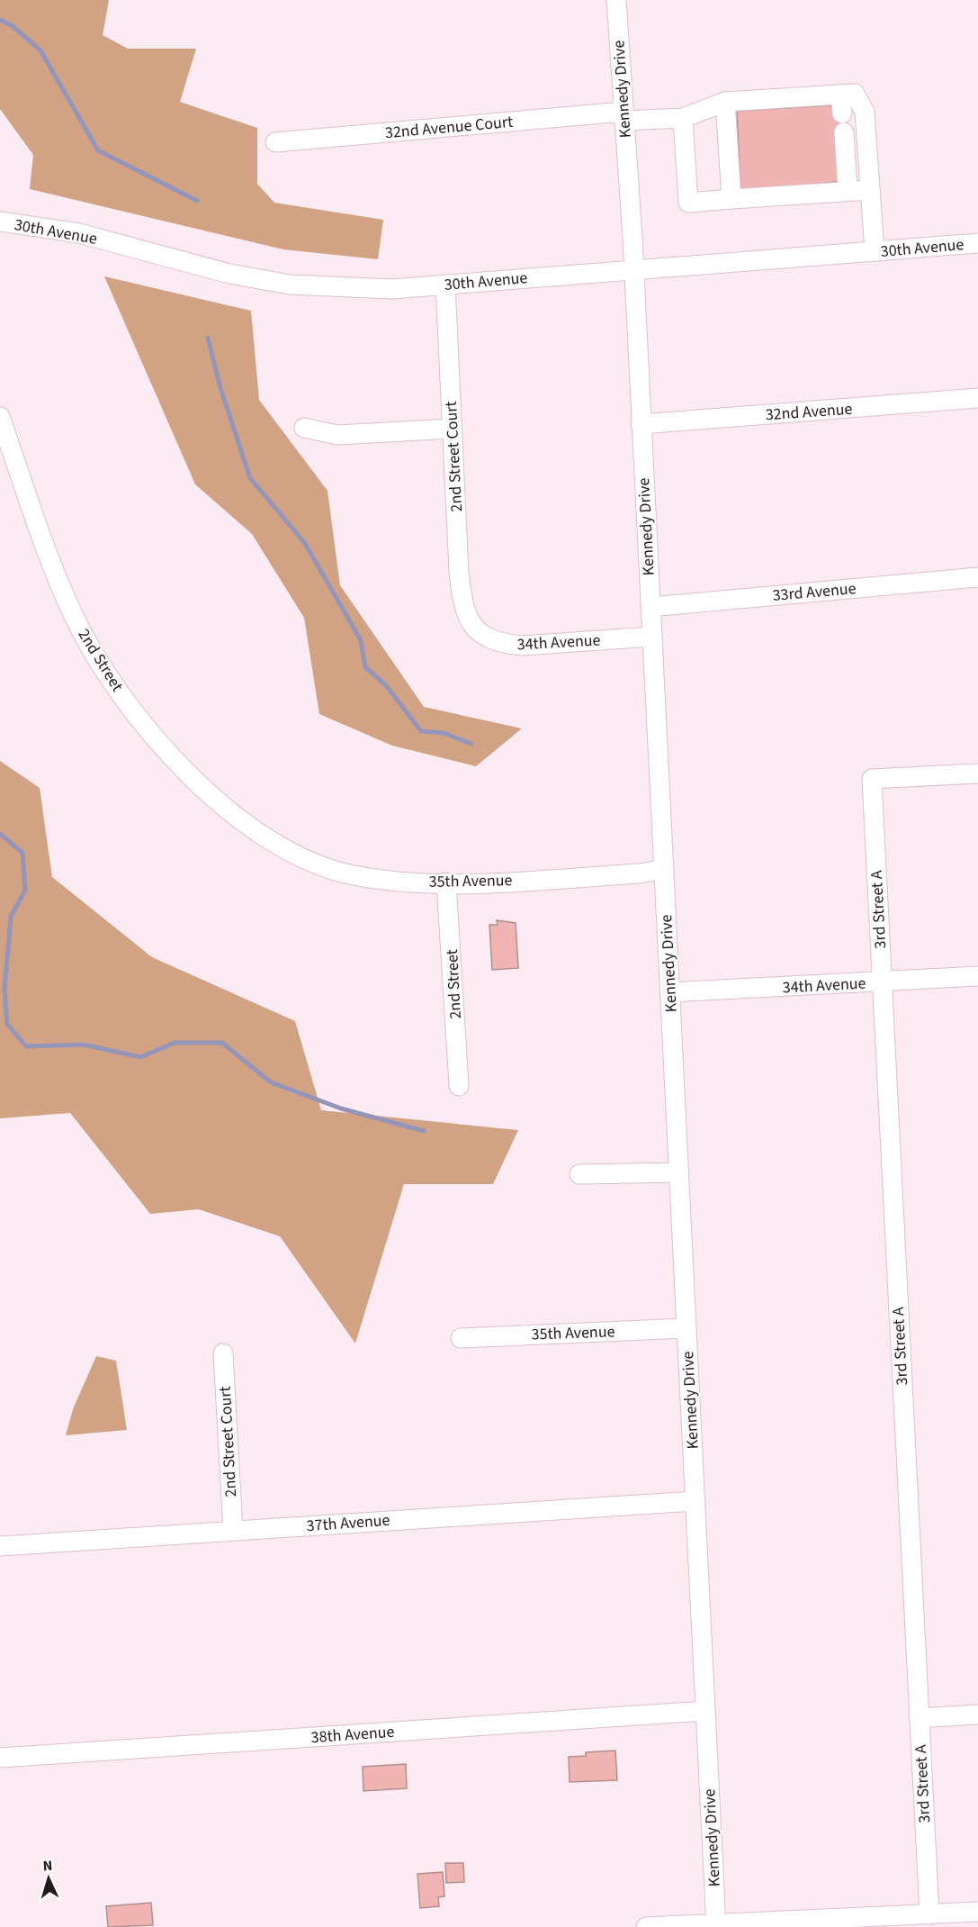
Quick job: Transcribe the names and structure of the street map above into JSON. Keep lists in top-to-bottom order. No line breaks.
{"streets":{"street":["Kennedy Drive","32nd Avenue Court","30th Avenue","32nd Avenue","2nd Street Court","33rd Avenue","34th Avenue","2nd Street","35th Avenue","3rd Street A","37th Avenue","38th Avenue"]},"crossings":[["Kennedy Drive","32nd Avenue Court"],["Kennedy Drive","30th Avenue"],["Kennedy Drive","32nd Avenue"],["Kennedy Drive","33rd Avenue"],["Kennedy Drive","34th Avenue"],["Kennedy Drive","35th Avenue"],["Kennedy Drive","37th Avenue"],["Kennedy Drive","38th Avenue"],["30th Avenue","2nd Street Court"],["2nd Street Court","34th Avenue"],["2nd Street Court","37th Avenue"],["34th Avenue","3rd Street A"],["2nd Street","35th Avenue"]],"north":"top"}
